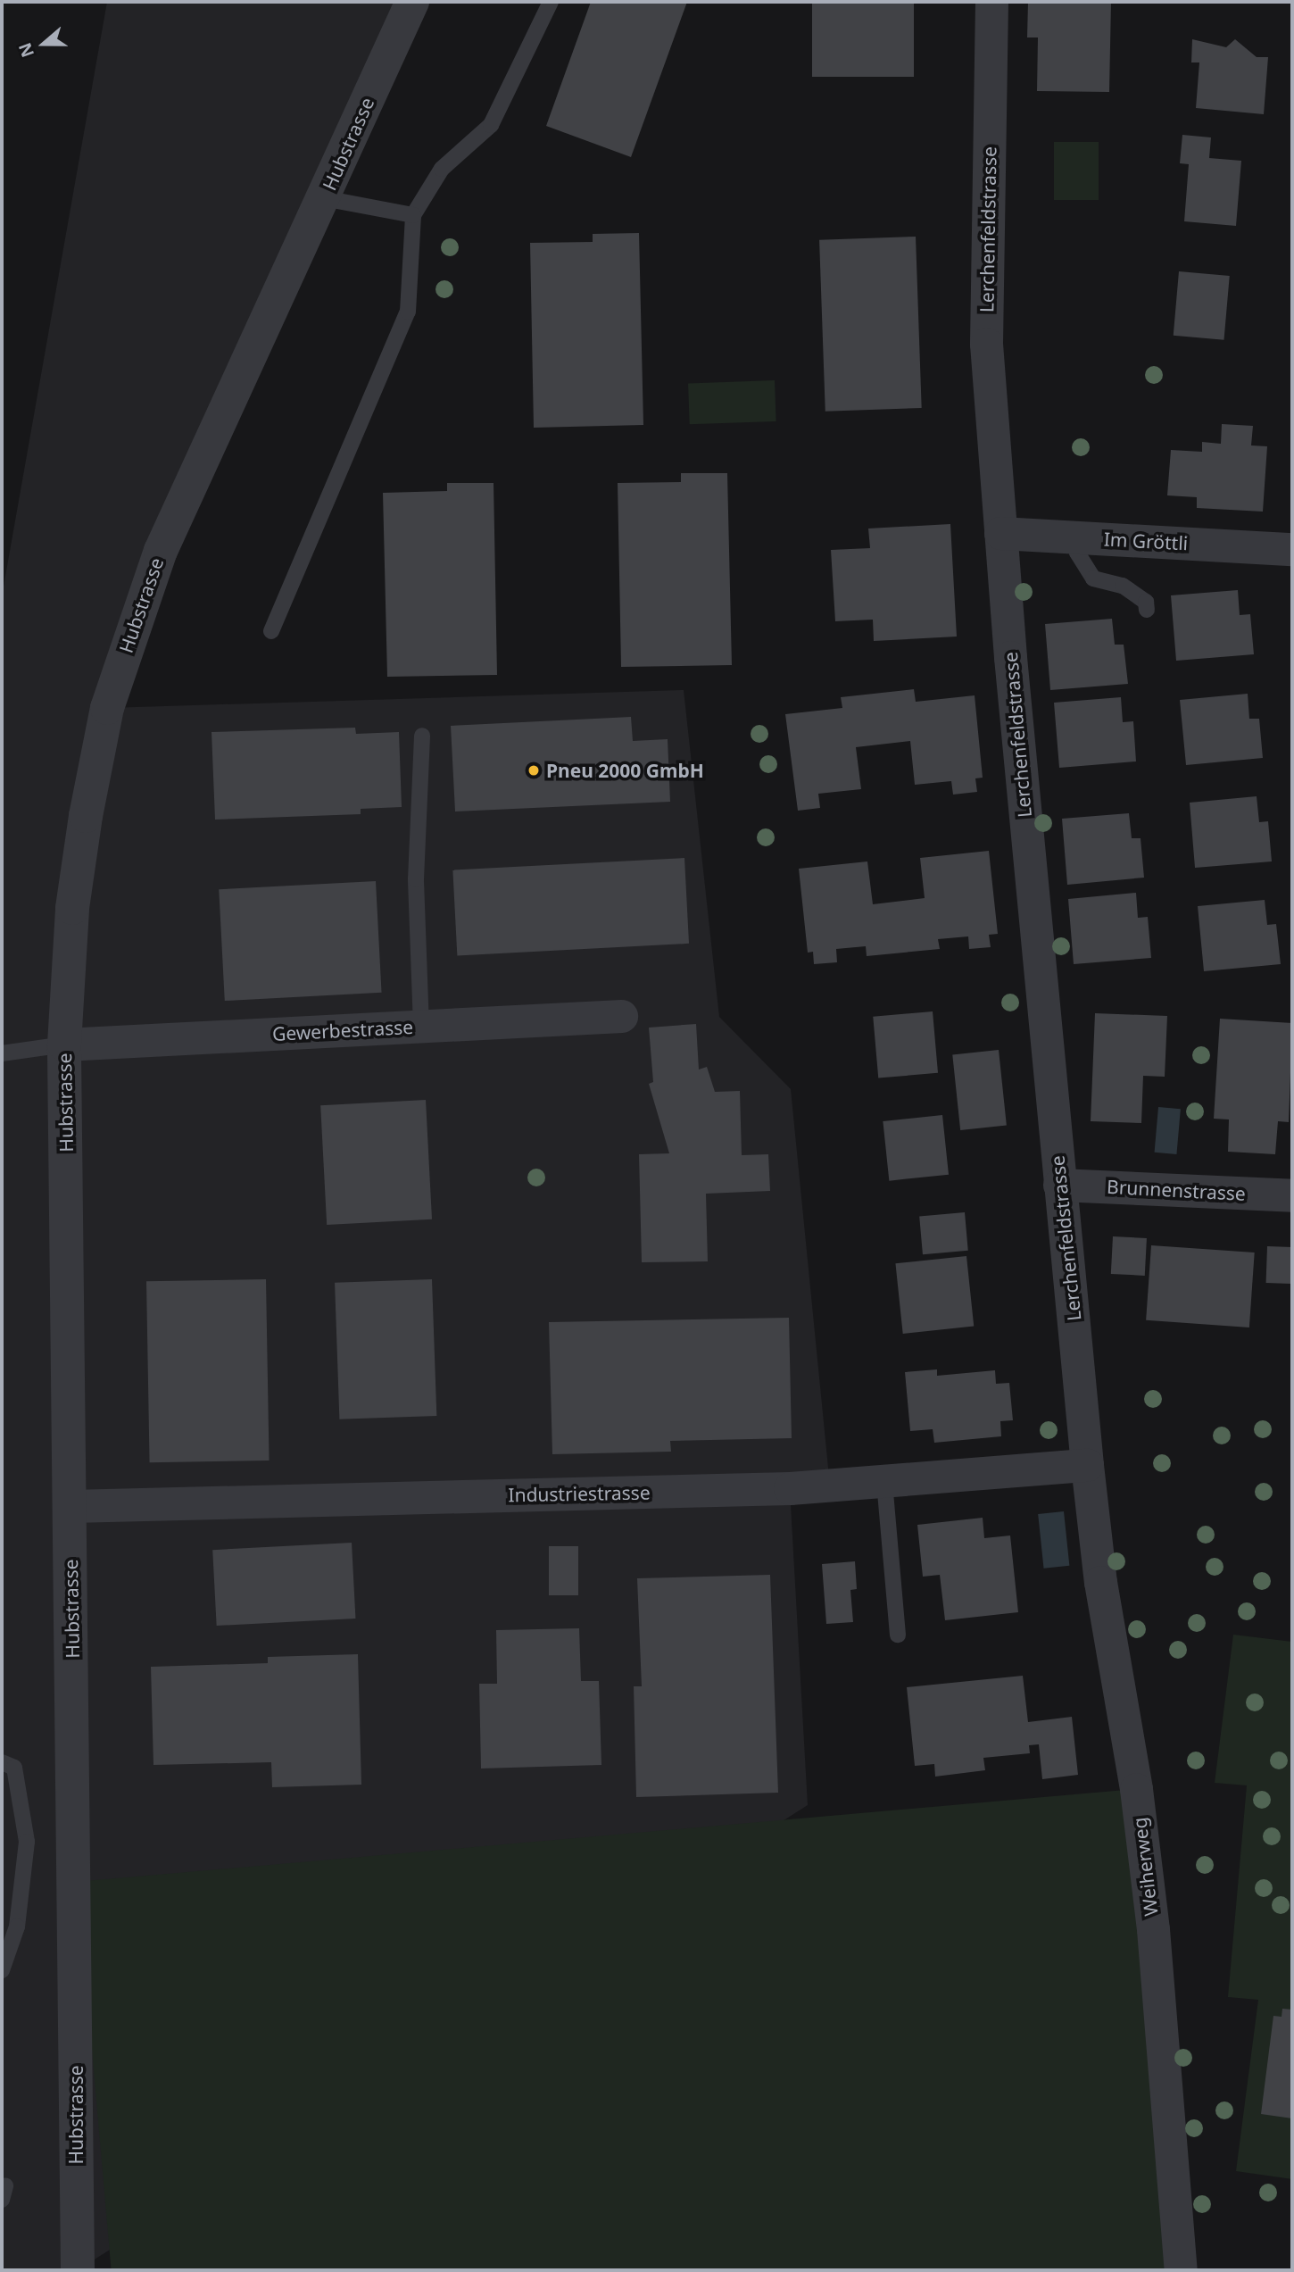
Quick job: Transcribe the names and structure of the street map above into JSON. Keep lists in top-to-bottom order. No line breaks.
{"streets":{"street":["Hubstrasse","Lerchenfeldstrasse","Im Gröttli","Gewerbestrasse","Brunnenstrasse","Industriestrasse","Weiherweg"]},"crossings":[["Hubstrasse","Gewerbestrasse"],["Hubstrasse","Industriestrasse"],["Lerchenfeldstrasse","Im Gröttli"],["Lerchenfeldstrasse","Brunnenstrasse"],["Lerchenfeldstrasse","Industriestrasse"],["Lerchenfeldstrasse","Weiherweg"],["Industriestrasse","Weiherweg"]],"places":["Pneu 2000 GmbH"],"north":"left"}
